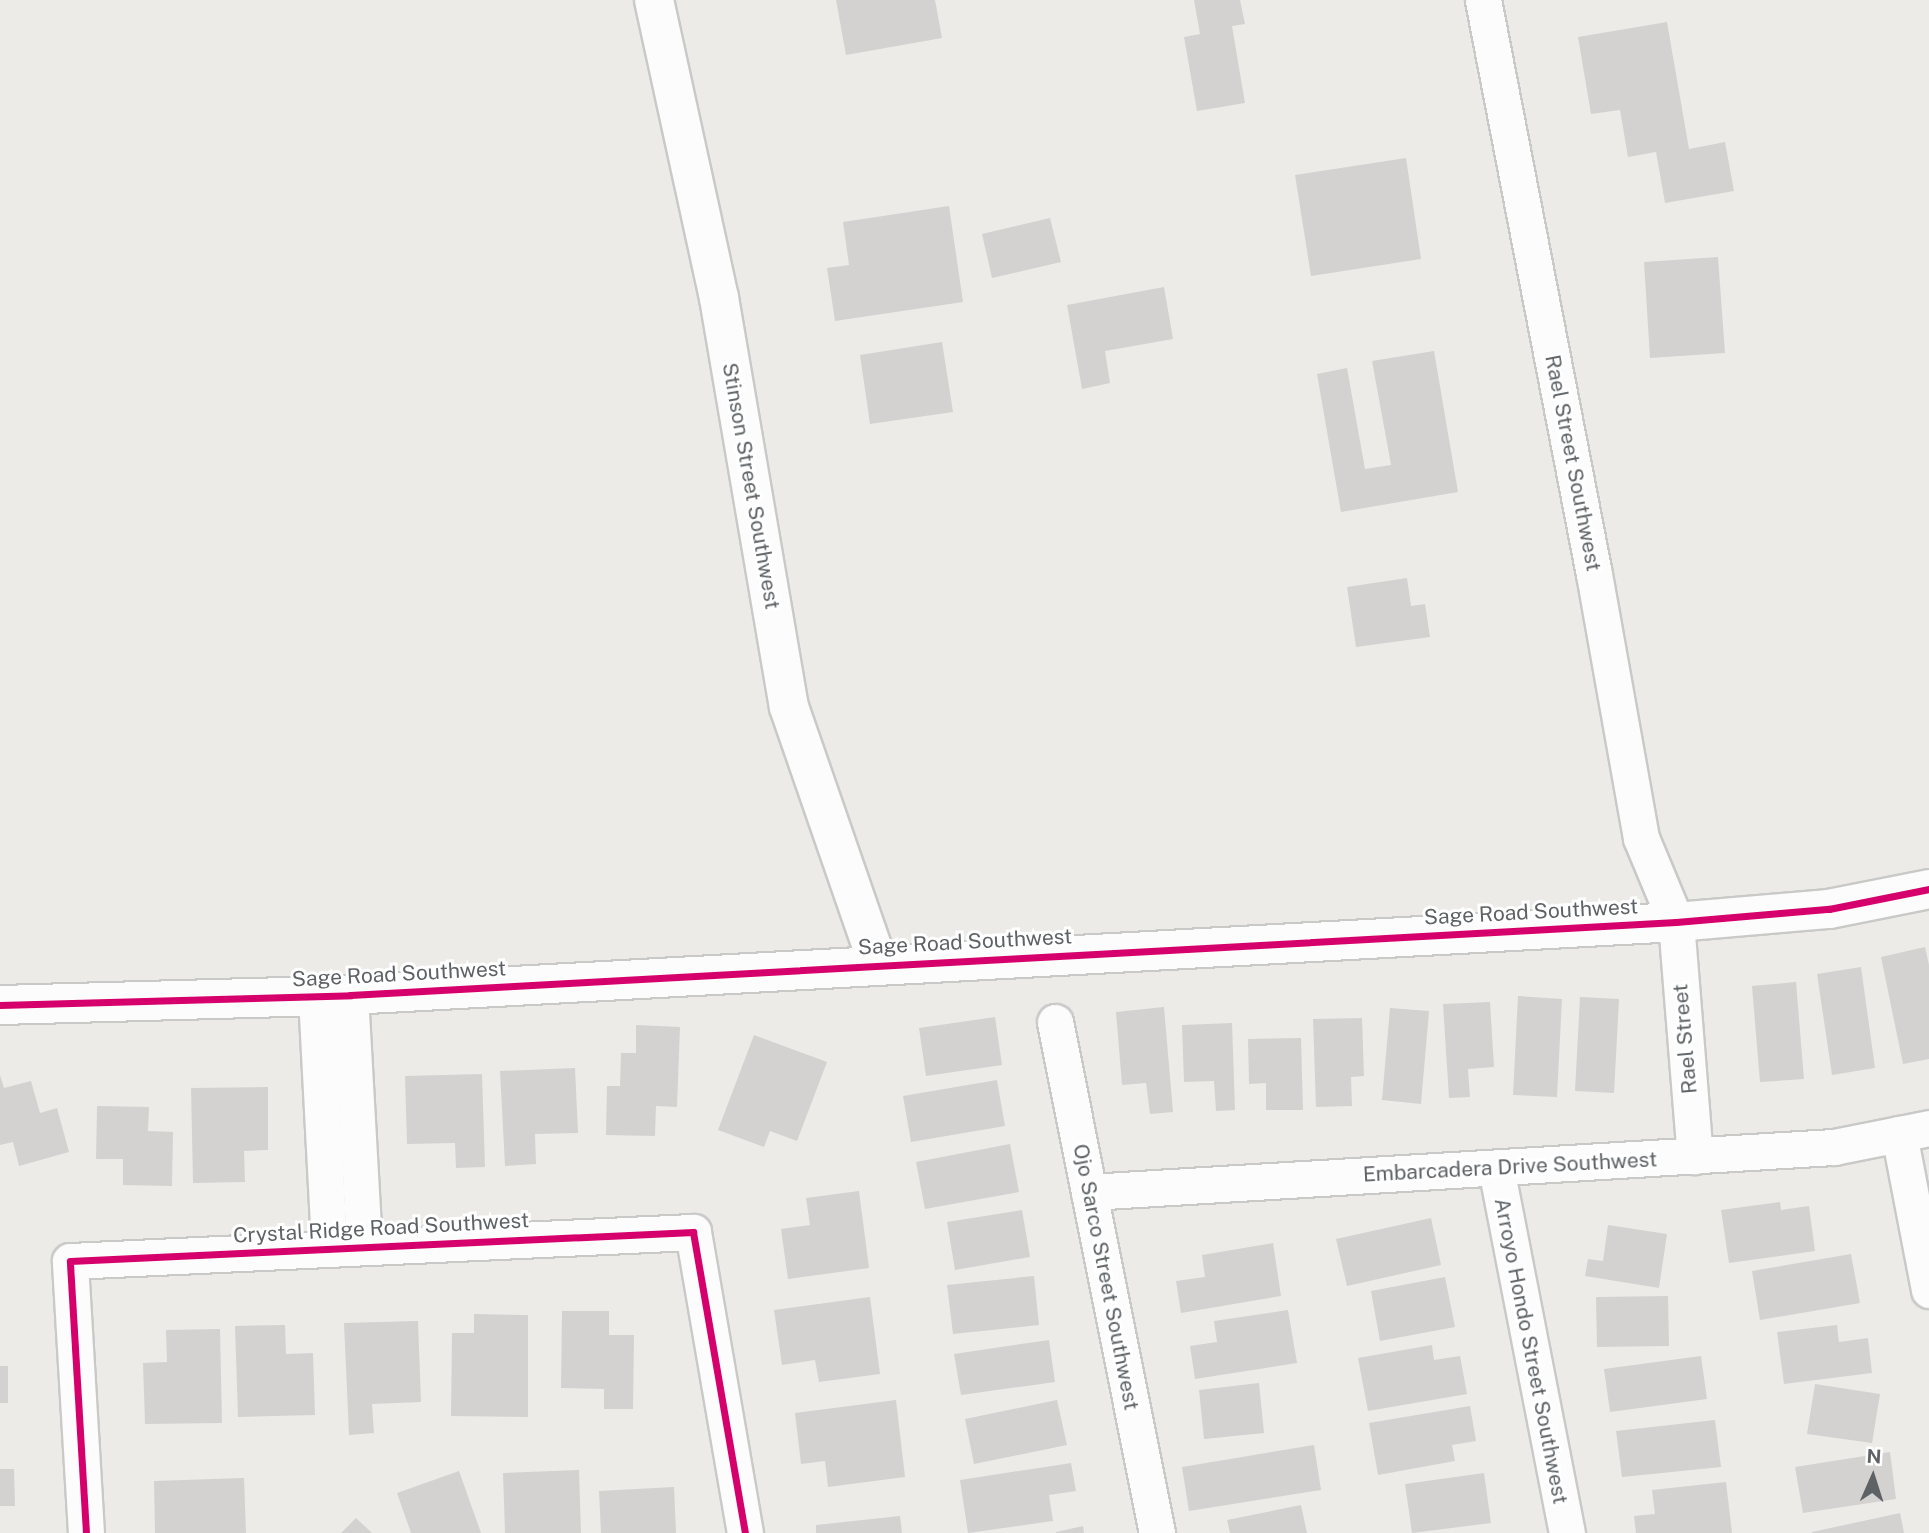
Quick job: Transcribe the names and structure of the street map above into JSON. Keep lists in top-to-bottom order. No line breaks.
{"streets":{"street":["Rael Street Southwest","Stinson Street Southwest","Sage Road Southwest","Rael Street","Embarcadera Drive Southwest","Crystal Ridge Road Southwest","Ojo Sarco Street Southwest","Arroyo Hondo Street Southwest"]},"crossings":[["Rael Street Southwest","Sage Road Southwest"],["Rael Street Southwest","Rael Street"],["Stinson Street Southwest","Sage Road Southwest"],["Sage Road Southwest","Rael Street"],["Rael Street","Embarcadera Drive Southwest"],["Embarcadera Drive Southwest","Ojo Sarco Street Southwest"],["Embarcadera Drive Southwest","Arroyo Hondo Street Southwest"]],"north":"top"}
